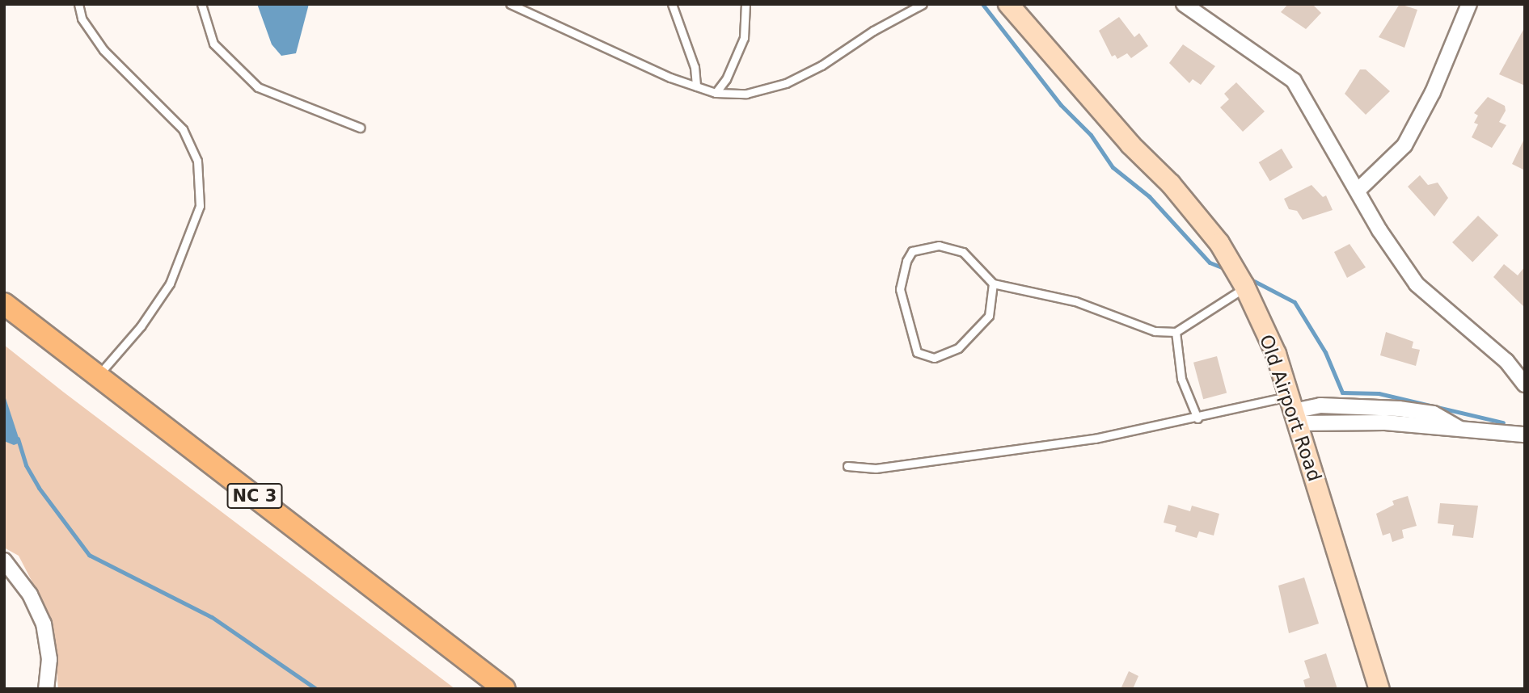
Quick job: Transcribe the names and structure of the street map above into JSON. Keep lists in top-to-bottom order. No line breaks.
{"streets":{"main road":["NC 3"],"street":["Old Airport Road"]}}
